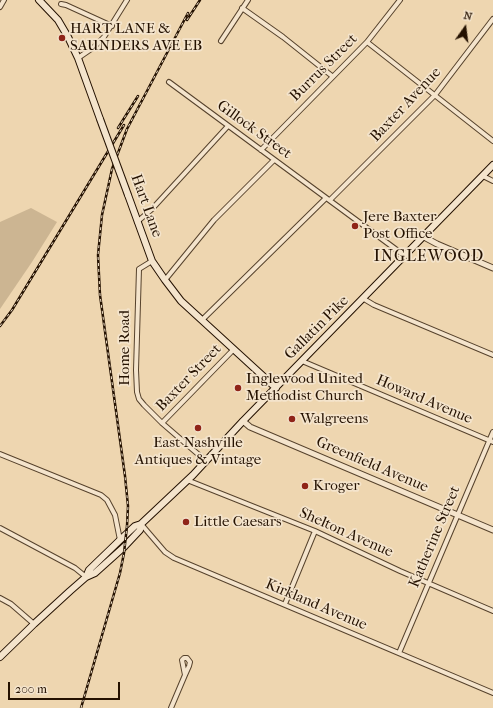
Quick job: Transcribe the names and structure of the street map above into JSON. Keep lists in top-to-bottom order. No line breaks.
{"streets":{"main road":["Hart Lane","Gallatin Pike"],"street":["Burrus Street","Baxter Avenue","Gillock Street","Home Road","Baxter Street","Howard Avenue","Greenfield Avenue","Shelton Avenue","Katherine Street","Kirkland Avenue"]},"crossings":[["Burrus Street","Gillock Street"],["Baxter Avenue","Gillock Street"],["Baxter Avenue","Hart Lane"],["Gillock Street","Gallatin Pike"],["Hart Lane","Gallatin Pike"],["Hart Lane","Home Road"],["Hart Lane","Baxter Street"],["Gallatin Pike","Home Road"],["Gallatin Pike","Howard Avenue"],["Gallatin Pike","Greenfield Avenue"],["Gallatin Pike","Shelton Avenue"],["Gallatin Pike","Kirkland Avenue"],["Home Road","Baxter Street"],["Howard Avenue","Katherine Street"],["Greenfield Avenue","Katherine Street"],["Shelton Avenue","Katherine Street"],["Katherine Street","Kirkland Avenue"]],"districts":["INGLEWOOD"],"places":["HART LANE & SAUNDERS AVE EB","Jere Baxter Post Office","Inglewood United Methodist Church","Walgreens","East Nashville Antiques & Vintage","Kroger","Little Caesars"],"scale_bar":"200 m","north":"top"}
